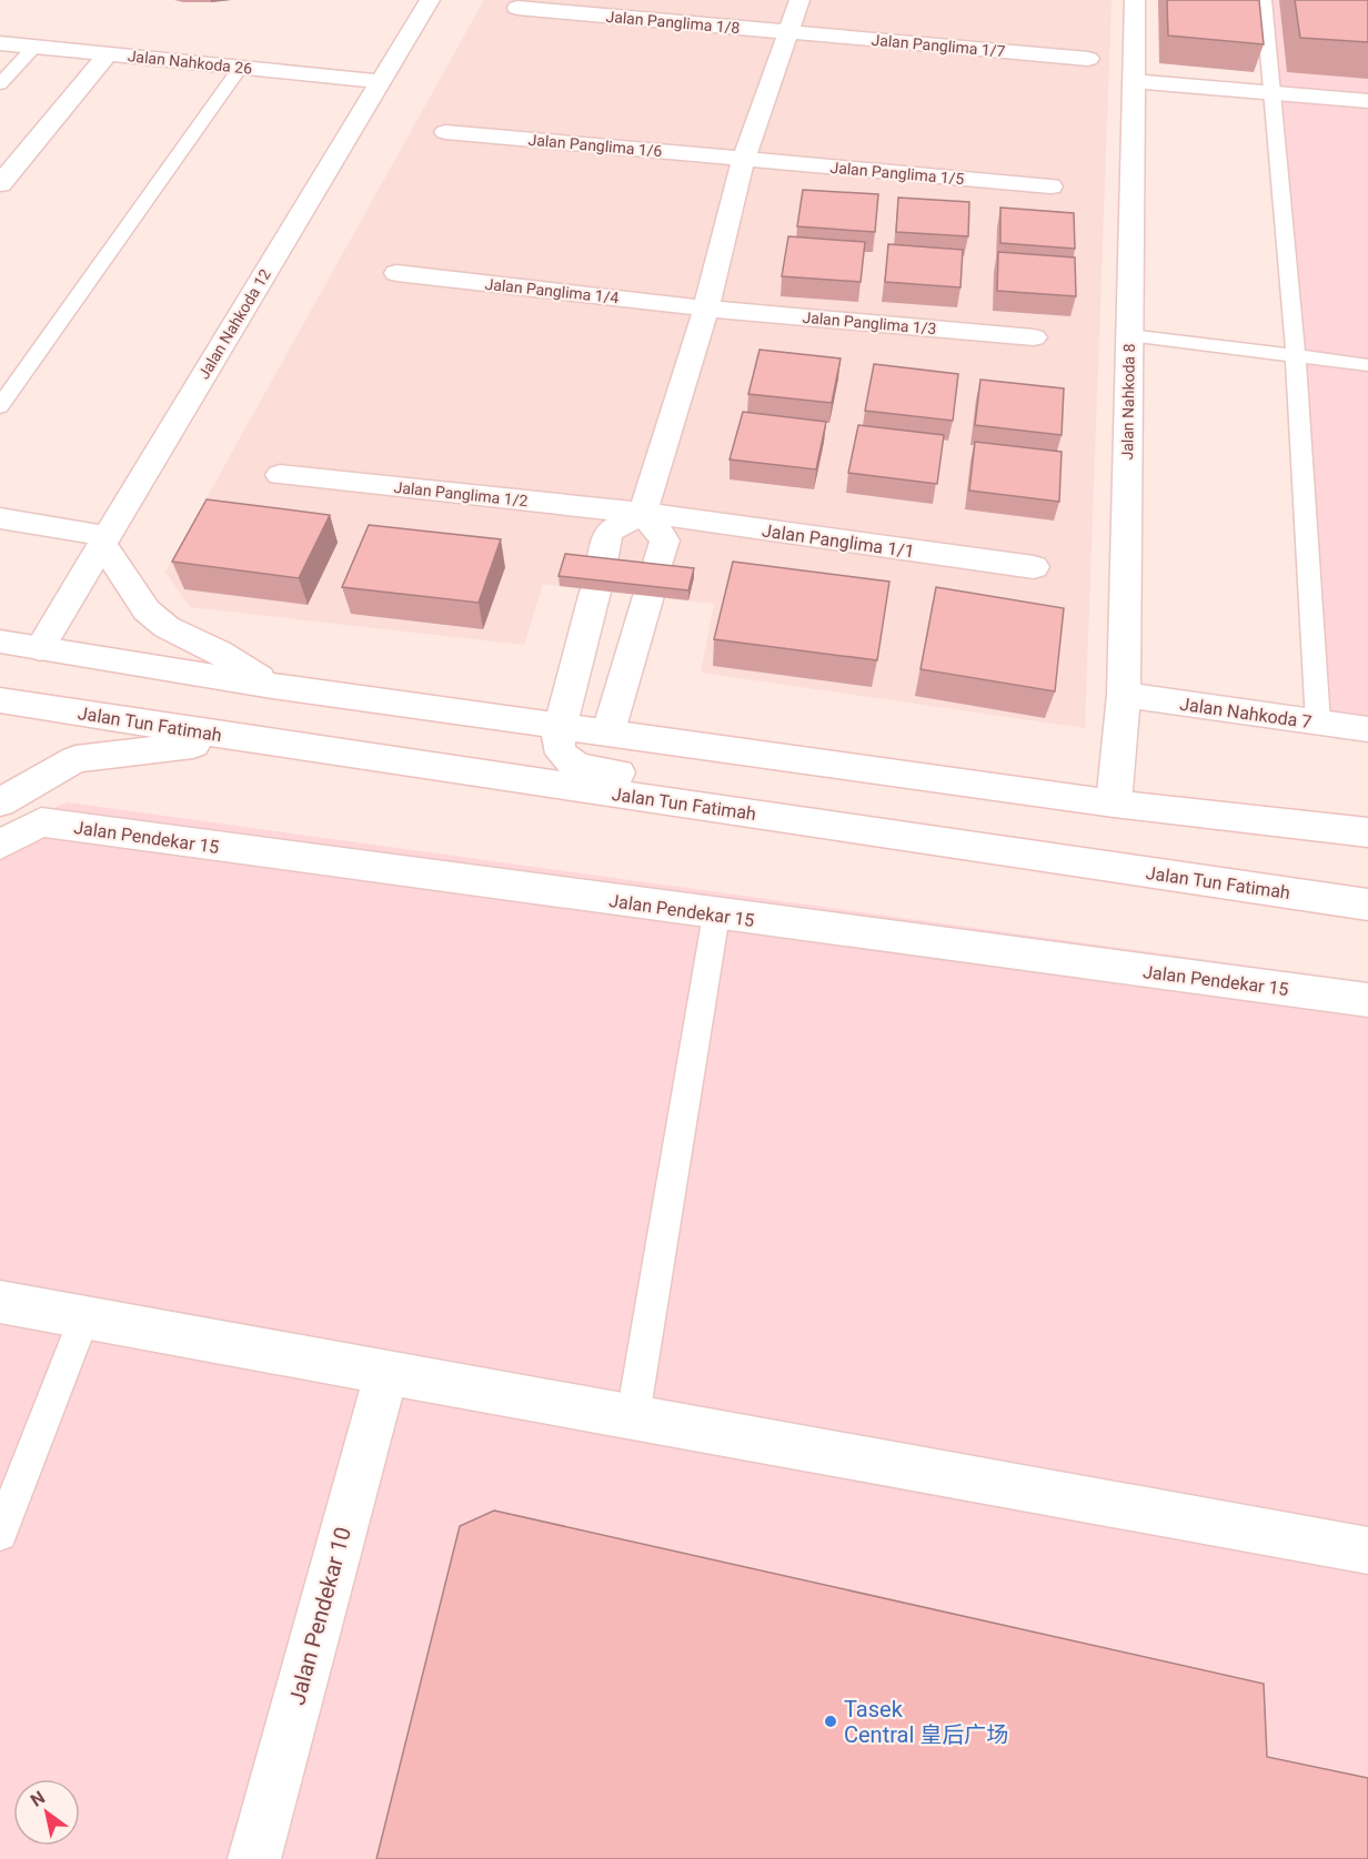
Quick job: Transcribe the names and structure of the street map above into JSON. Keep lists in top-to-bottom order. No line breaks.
{"streets":{"street":["Jalan Panglima 1/8","Jalan Panglima 1/7","Jalan Nahkoda 26","Jalan Panglima 1/6","Jalan Panglima 1/5","Jalan Panglima 1/4","Jalan Panglima 1/3","Jalan Nahkoda 12","Jalan Nahkoda 8","Jalan Panglima 1/2","Jalan Panglima 1/1","Jalan Nahkoda 7","Jalan Tun Fatimah","Jalan Pendekar 15","Jalan Pendekar 10"]},"crossings":[["Jalan Panglima 1/8","Jalan Panglima 1/7"],["Jalan Nahkoda 26","Jalan Nahkoda 12"],["Jalan Panglima 1/6","Jalan Panglima 1/5"],["Jalan Panglima 1/4","Jalan Panglima 1/3"],["Jalan Nahkoda 12","Jalan Tun Fatimah"],["Jalan Nahkoda 8","Jalan Nahkoda 7"],["Jalan Panglima 1/2","Jalan Panglima 1/1"]],"places":["Tasek Central 皇后广场"],"north":"top left"}
